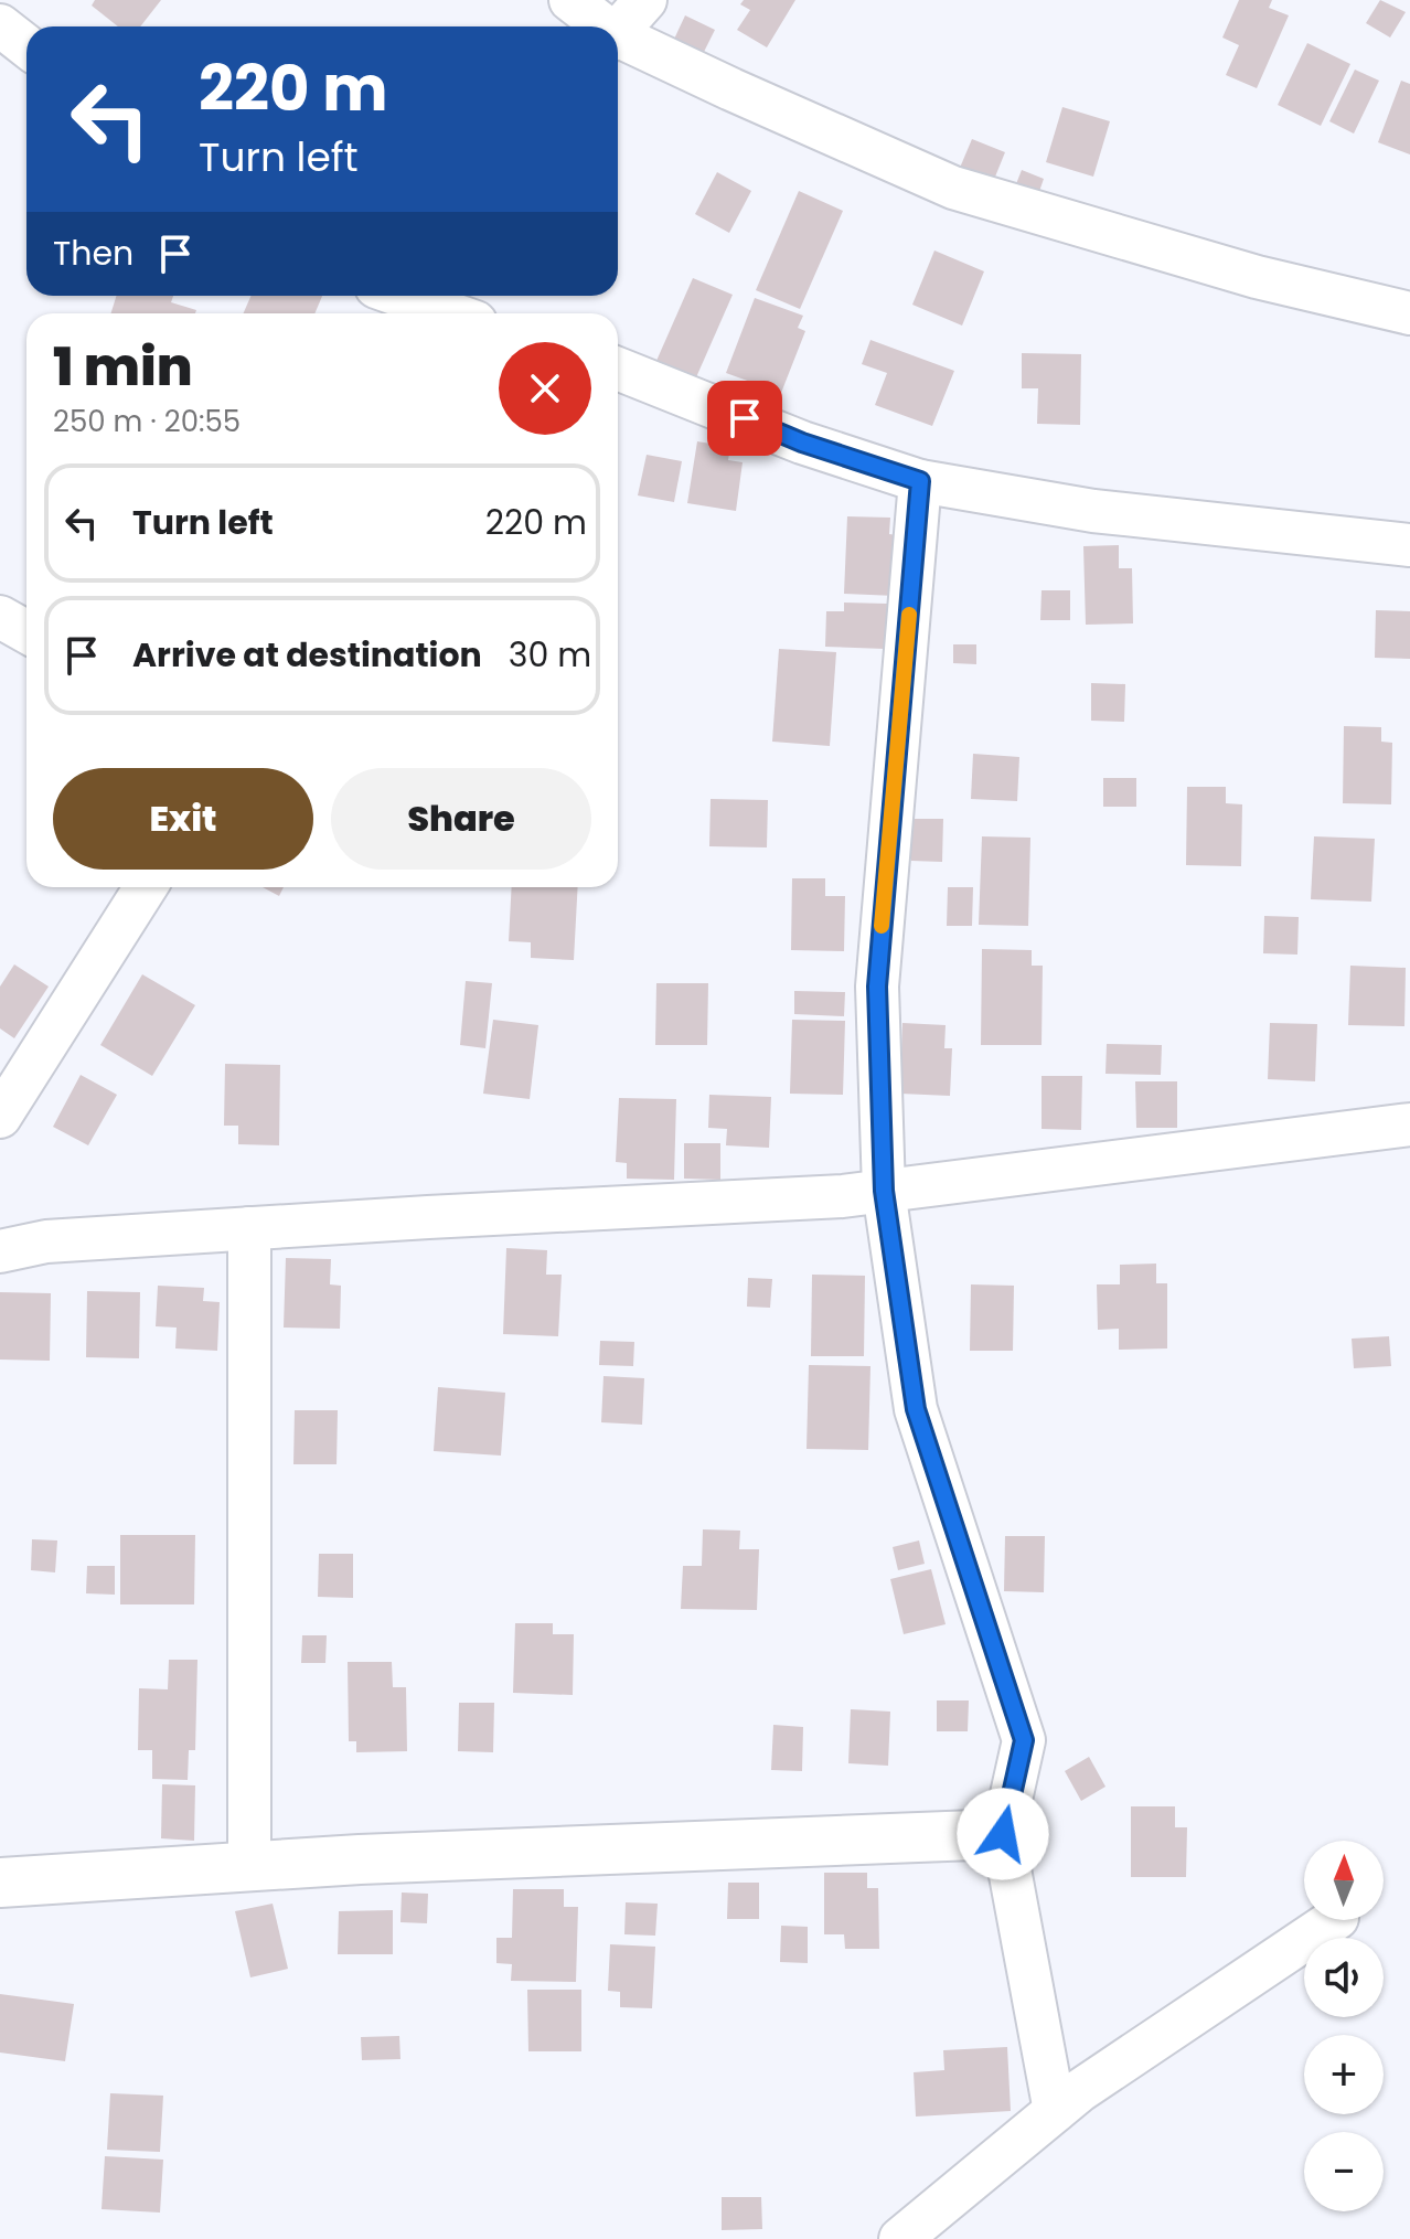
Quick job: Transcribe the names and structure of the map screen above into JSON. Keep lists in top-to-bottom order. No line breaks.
{"north":"top","page":{"turn":["220 m","Turn left"],"then":"Then","heading":["1 min","250 m · 20:55"],"list":[{"name":"Turn left","value":"220 m"},{"name":"Arrive at destination","value":"30 m"}],"buttons":["Exit","Share"],"map_buttons":["+","−"]}}
